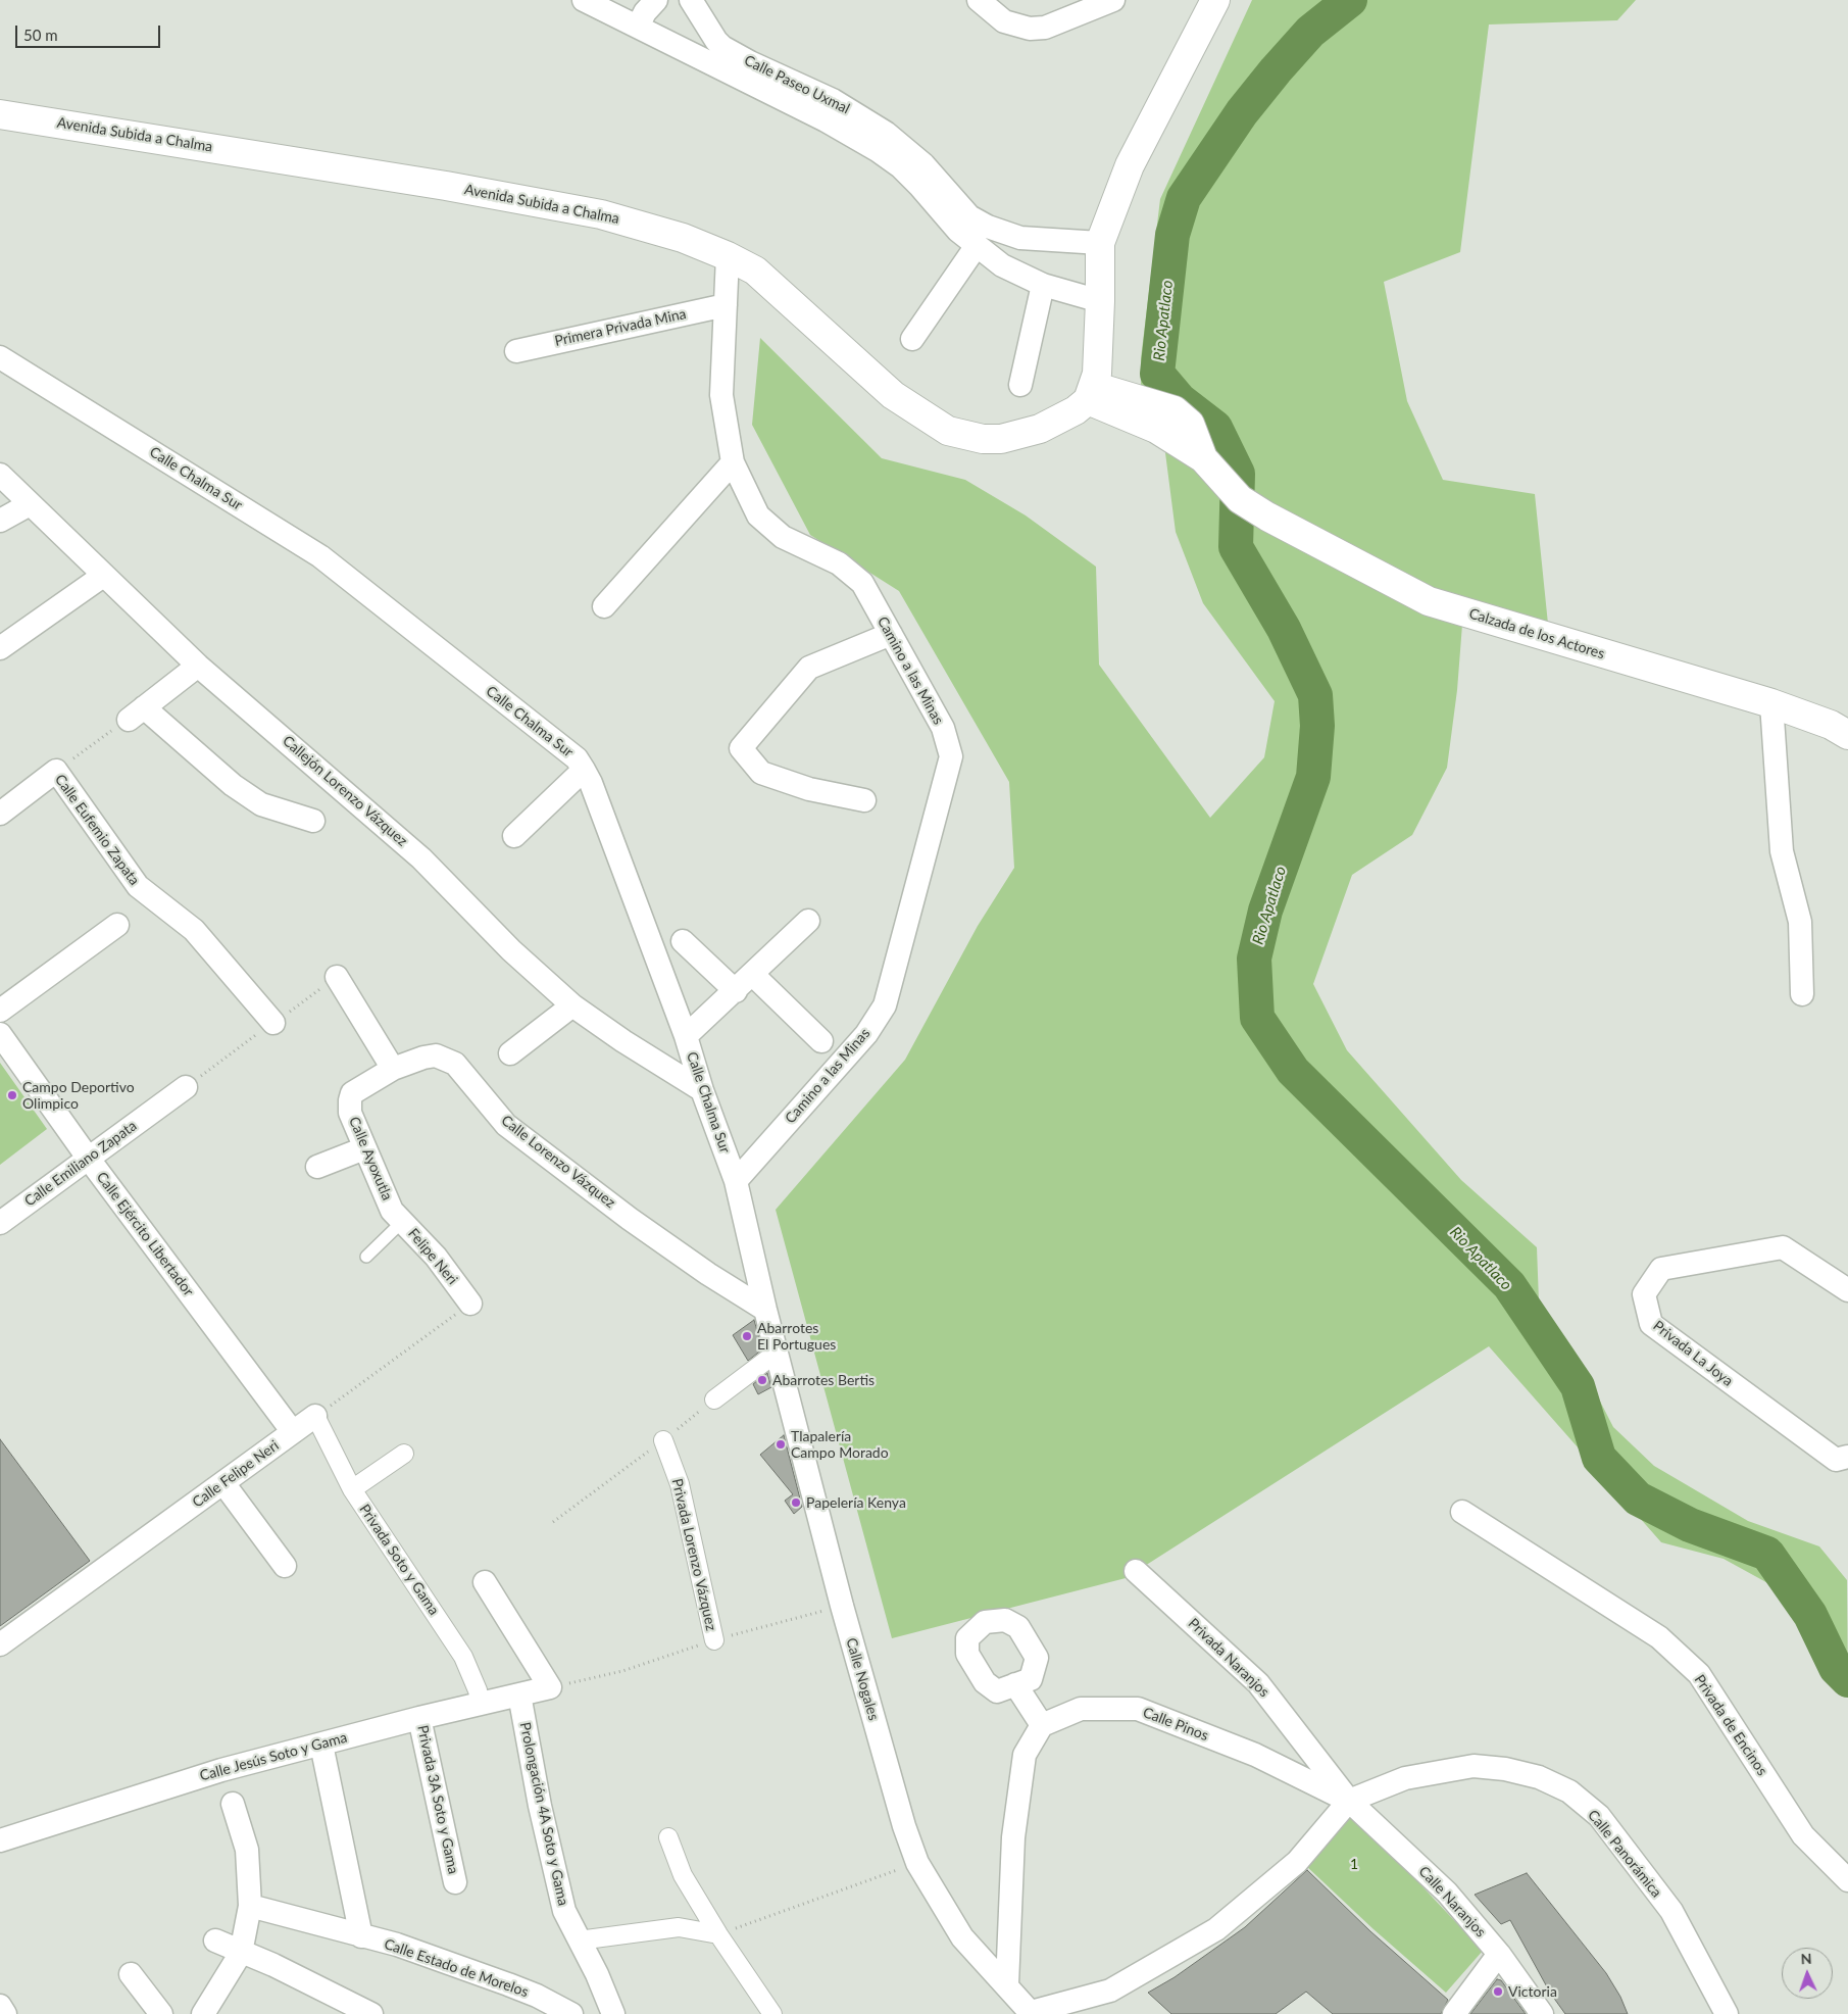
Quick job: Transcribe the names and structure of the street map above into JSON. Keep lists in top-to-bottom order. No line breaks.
{"streets":{"main road":["Avenida Subida a Chalma","Calzada de los Actores"],"street":["Calle Paseo Uxmal","Primera Privada Mina","Calle Chalma Sur","Camino a las Minas","Callejón Lorenzo Vázquez","Calle Eufemio Zapata","Calle Ayoxutla","Calle Lorenzo Vázquez","Calle Emiliano Zapata","Calle Ejército Libertador","Felipe Neri","Privada La Joya","Calle Felipe Neri","Privada Lorenzo Vázquez","Privada Soto y Gama","Privada Naranjos","Calle Nogales","Calle Pinos","Privada de Encinos","Calle Jesús Soto y Gama","Privada 3A Soto y Gama","Prolongación 4A Soto y Gama","Calle Panorámica","Calle Naranjos","Calle Estado de Morelos"]},"crossings":[["Avenida Subida a Chalma","Calzada de los Actores"],["Avenida Subida a Chalma","Camino a las Minas"],["Primera Privada Mina","Camino a las Minas"],["Calle Chalma Sur","Camino a las Minas"],["Calle Chalma Sur","Callejón Lorenzo Vázquez"],["Calle Chalma Sur","Calle Lorenzo Vázquez"],["Calle Chalma Sur","Calle Nogales"],["Calle Ayoxutla","Calle Lorenzo Vázquez"],["Calle Ayoxutla","Felipe Neri"],["Calle Lorenzo Vázquez","Calle Nogales"],["Calle Emiliano Zapata","Calle Ejército Libertador"],["Calle Ejército Libertador","Calle Felipe Neri"],["Calle Felipe Neri","Privada Soto y Gama"],["Privada Soto y Gama","Calle Jesús Soto y Gama"],["Privada Naranjos","Calle Pinos"],["Privada Naranjos","Calle Panorámica"],["Privada Naranjos","Calle Naranjos"],["Calle Pinos","Calle Panorámica"],["Calle Pinos","Calle Naranjos"],["Calle Jesús Soto y Gama","Privada 3A Soto y Gama"],["Calle Jesús Soto y Gama","Prolongación 4A Soto y Gama"],["Calle Panorámica","Calle Naranjos"]],"water":["Rio Apatlaco"],"parks":["1"],"places":["Campo Deportivo Olimpico","Abarrotes El Portugues","Abarrotes Bertis","Tlapalería Campo Morado","Papelería Kenya","Victoria"],"scale_bar":"50 m","north":"top"}
